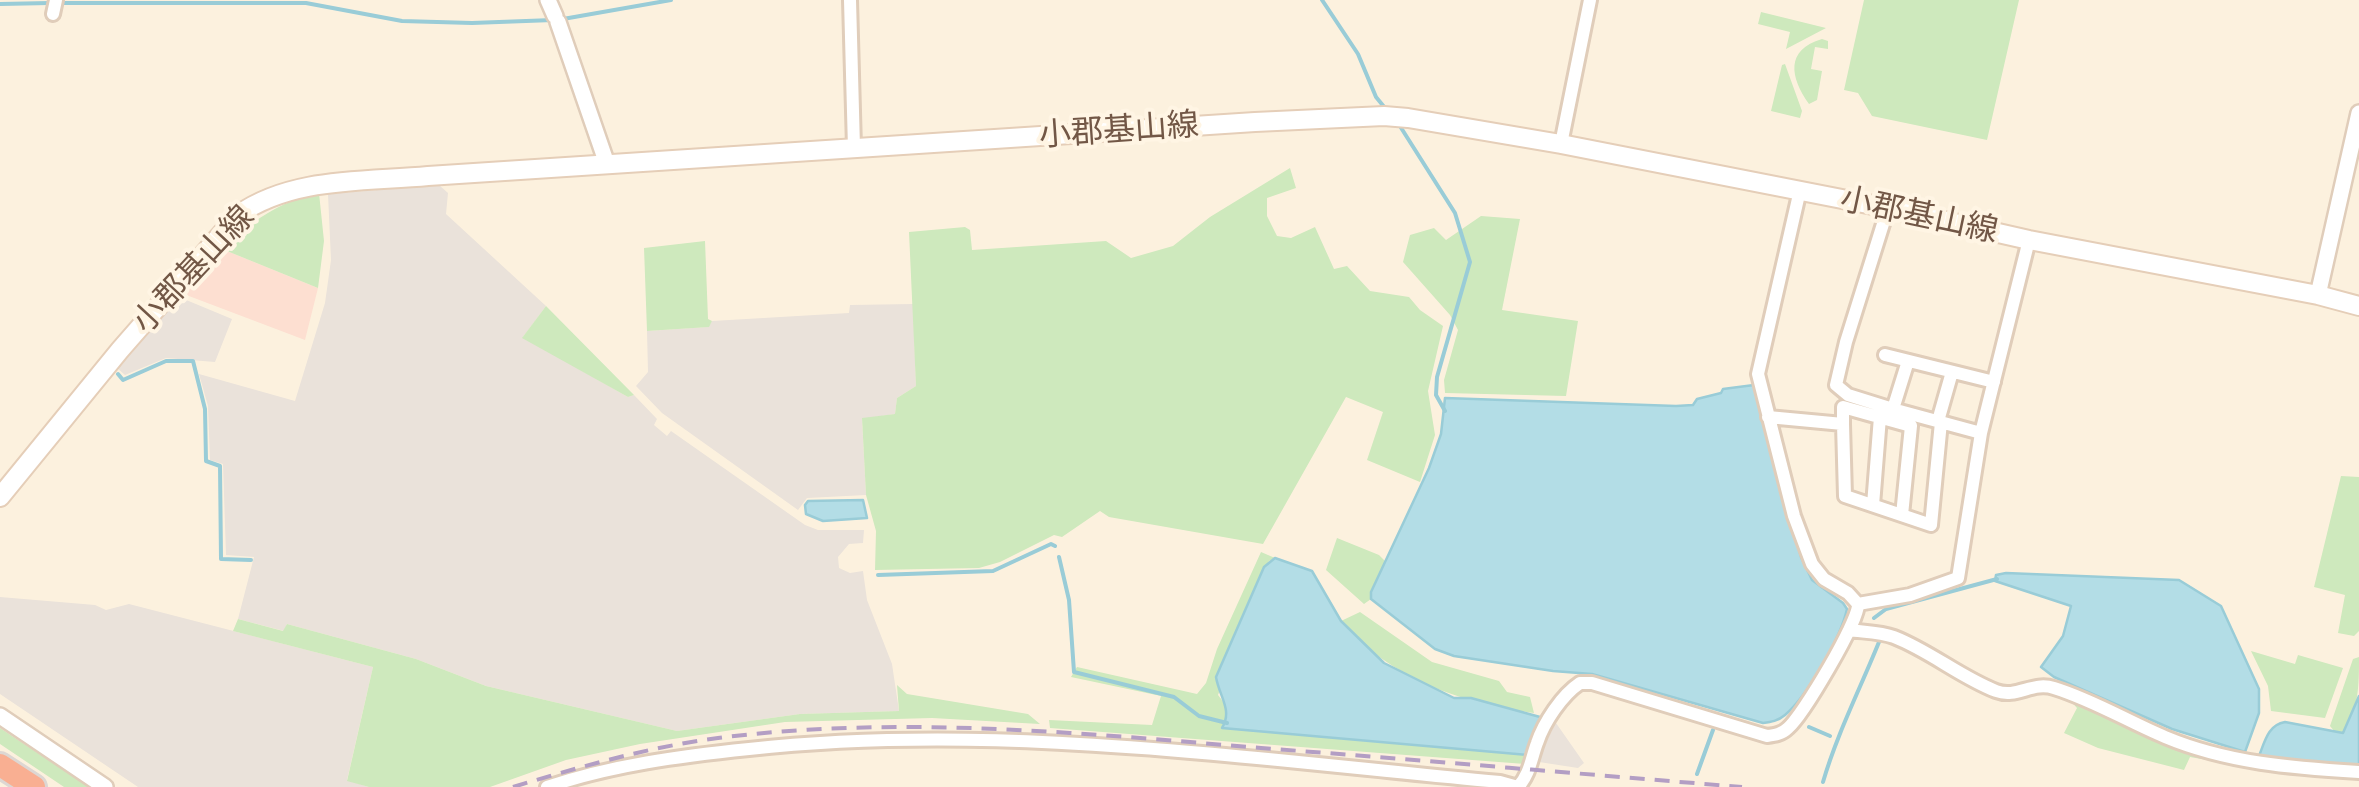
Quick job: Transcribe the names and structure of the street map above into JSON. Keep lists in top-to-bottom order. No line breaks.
{"streets":{"main road":["小郡基山線"]}}
